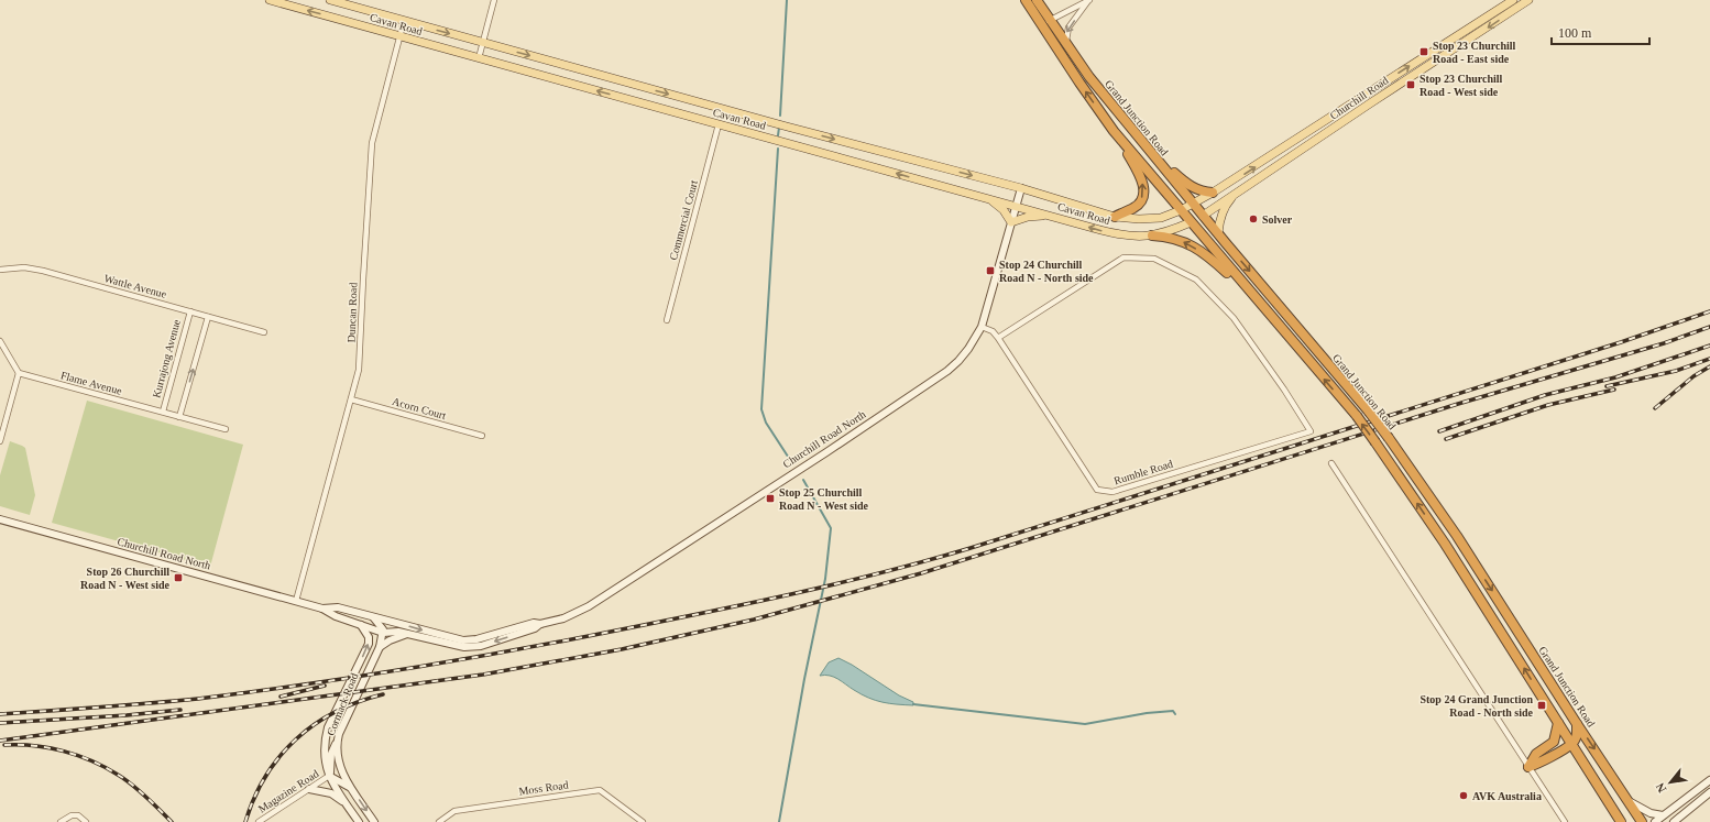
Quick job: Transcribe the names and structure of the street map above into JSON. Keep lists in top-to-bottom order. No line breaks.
{"streets":{"highway":["Cavan Road","Grand Junction Road"],"main road":["Churchill Road"],"street":["Commercial Court","Wattle Avenue","Duncan Road","Kurrajong Avenue","Flame Avenue","Acorn Court","Churchill Road North","Rumble Road","Cormack Road","Moss Road","Magazine Road"]},"crossings":[["Cavan Road","Churchill Road"],["Cavan Road","Grand Junction Road"],["Cavan Road","Commercial Court"],["Cavan Road","Duncan Road"],["Cavan Road","Churchill Road North"],["Churchill Road","Grand Junction Road"],["Wattle Avenue","Kurrajong Avenue"],["Duncan Road","Acorn Court"],["Duncan Road","Churchill Road North"],["Kurrajong Avenue","Flame Avenue"],["Churchill Road North","Rumble Road"],["Churchill Road North","Cormack Road"],["Cormack Road","Magazine Road"]],"places":{"transit":["Stop 23 Churchill Road - East side","Stop 23 Churchill Road - West side","Stop 24 Churchill Road N - North side","Stop 25 Churchill Road N - West side","Stop 26 Churchill Road N - West side","Stop 24 Grand Junction Road - North side"],"other":["Solver","AVK Australia"]},"scale_bar":"100 m","north":"bottom left"}
